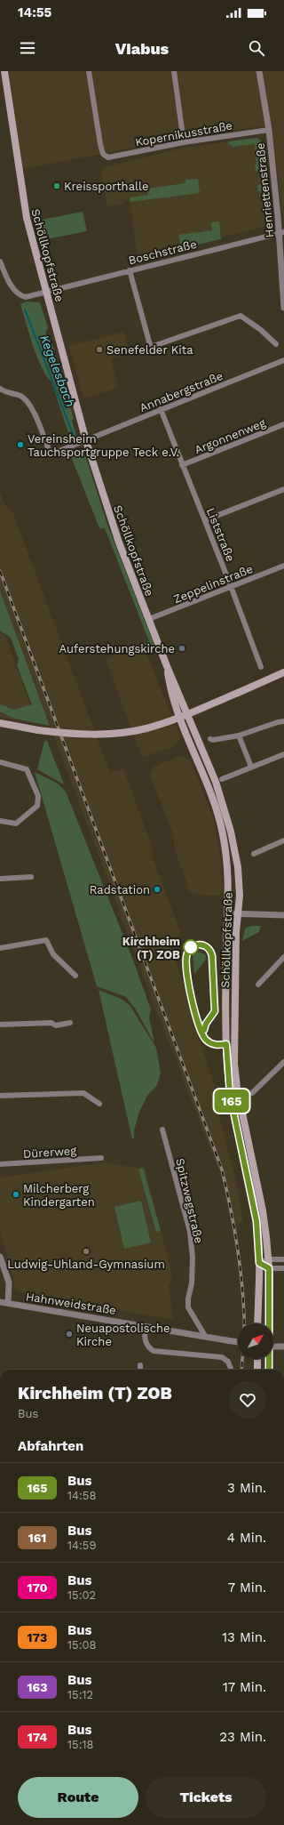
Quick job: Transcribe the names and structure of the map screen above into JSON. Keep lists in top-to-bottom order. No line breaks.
{"streets":{"main road":["Schöllkopfstraße"],"street":["Kopernikusstraße","Henriettenstraße","Boschstraße","Annabergstraße","Argonnenweg","Liststraße","Zeppelinstraße","Dürerweg","Spitzwegstraße","Hahnweidstraße"]},"crossings":[["Kopernikusstraße","Henriettenstraße"],["Henriettenstraße","Boschstraße"],["Boschstraße","Schöllkopfstraße"],["Schöllkopfstraße","Annabergstraße"],["Schöllkopfstraße","Zeppelinstraße"],["Annabergstraße","Liststraße"],["Argonnenweg","Liststraße"],["Liststraße","Zeppelinstraße"],["Spitzwegstraße","Hahnweidstraße"]],"water":["Kegelesbach"],"places":["Kreissporthalle","Senefelder Kita","Vereinsheim Tauchsportgruppe Teck e.V.","Auferstehungskirche","Radstation","Kirchheim (T) ZOB","Milcherberg Kindergarten","Ludwig-Uhland-Gymnasium","Neuapostolische Kirche"],"lines":["bus line 165"],"north":"top right","page":{"status":"14:55","header":"Viabus","on_map":"165","heading":[["Kirchheim (T) ZOB","Bus"],"Abfahrten"],"list":[{"mark":"165","name":"Bus","note":"14:58","value":"3 Min."},{"mark":"161","name":"Bus","note":"14:59","value":"4 Min."},{"mark":"170","name":"Bus","note":"15:02","value":"7 Min."},{"mark":"173","name":"Bus","note":"15:08","value":"13 Min."},{"mark":"163","name":"Bus","note":"15:12","value":"17 Min."},{"mark":"174","name":"Bus","note":"15:18","value":"23 Min."}],"buttons":["Route","Tickets"]}}
